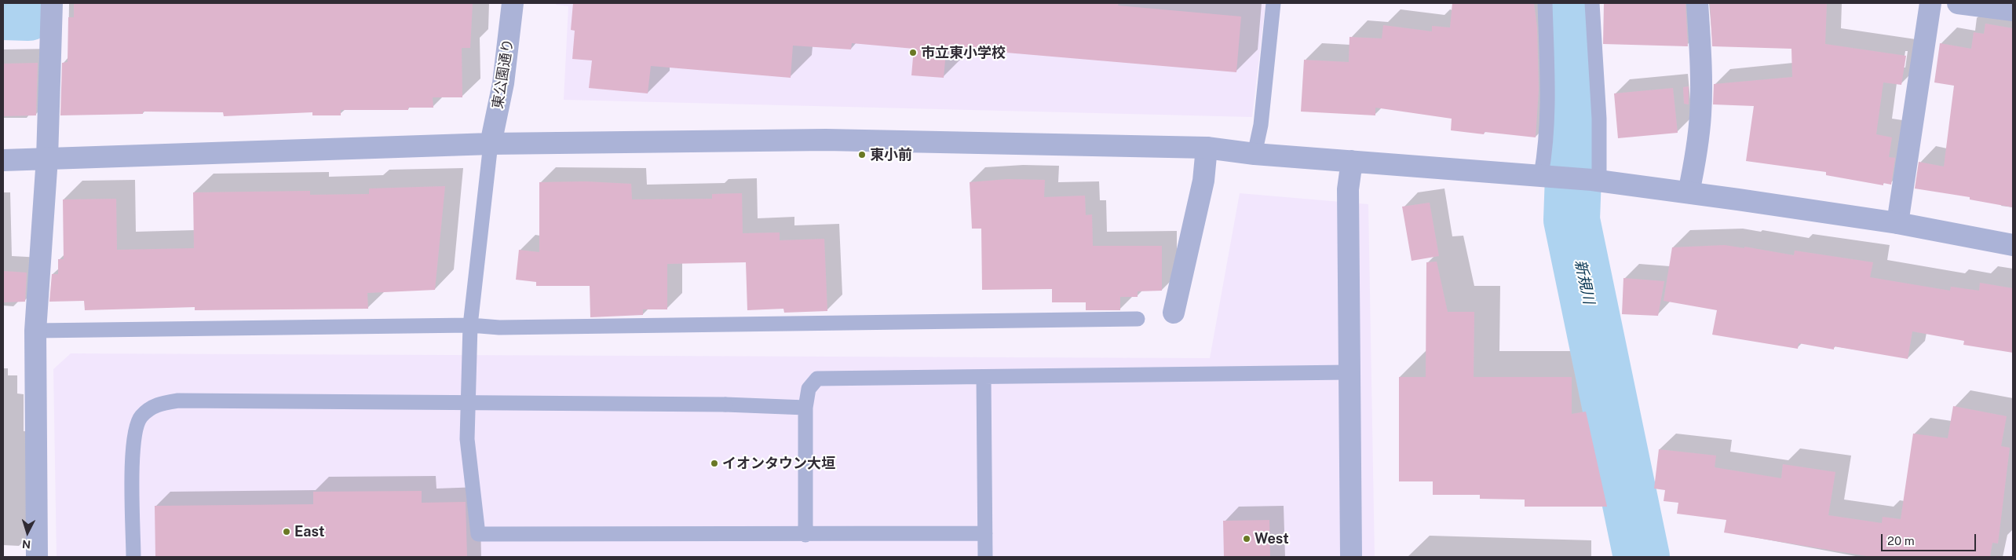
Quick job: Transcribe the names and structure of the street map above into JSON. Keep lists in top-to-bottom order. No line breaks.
{"streets":{"street":["東公園通り"]},"water":["新規川"],"places":["市立東小学校","東小前","イオンタウン大垣","East","West"],"scale_bar":"20 m","north":"bottom"}
